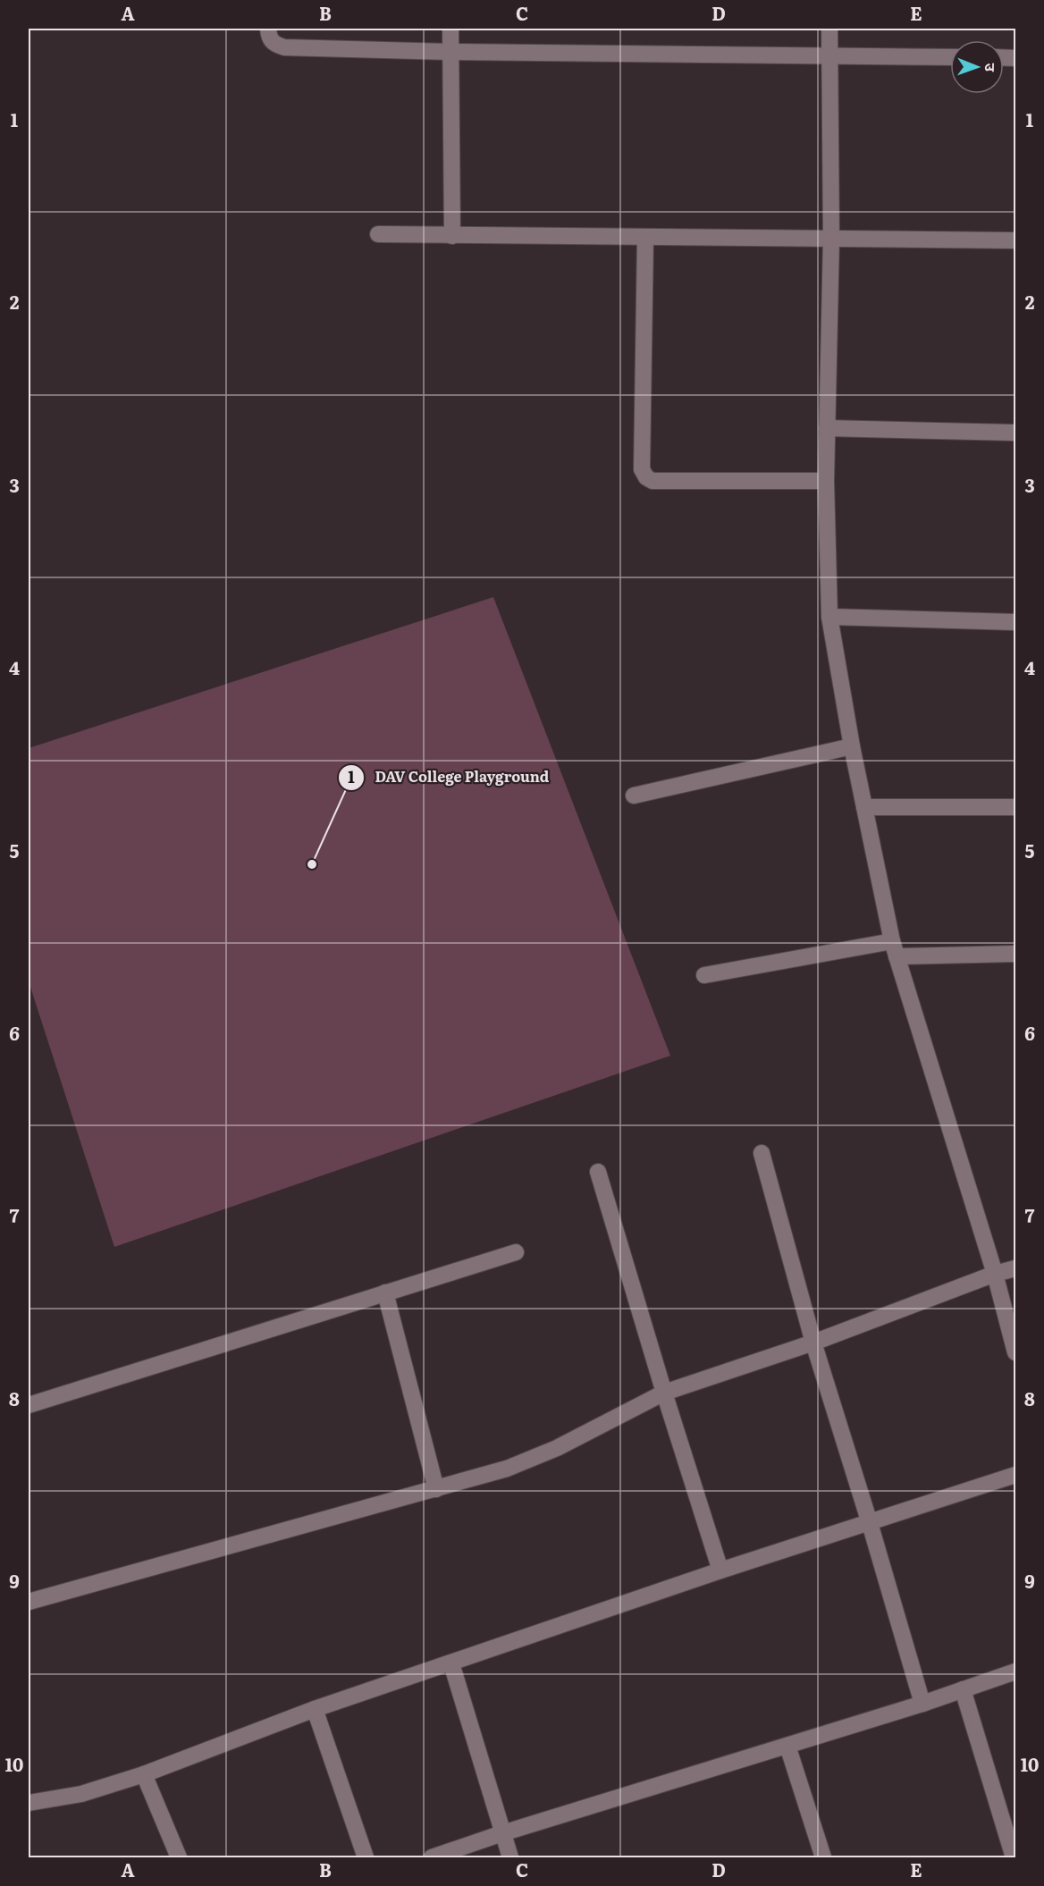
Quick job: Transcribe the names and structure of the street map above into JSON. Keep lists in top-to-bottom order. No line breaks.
{"places":["DAV College Playground"],"north":"right","grid":{"columns":["A","B","C","D","E"],"rows":["1","2","3","4","5","6","7","8","9","10"]}}
